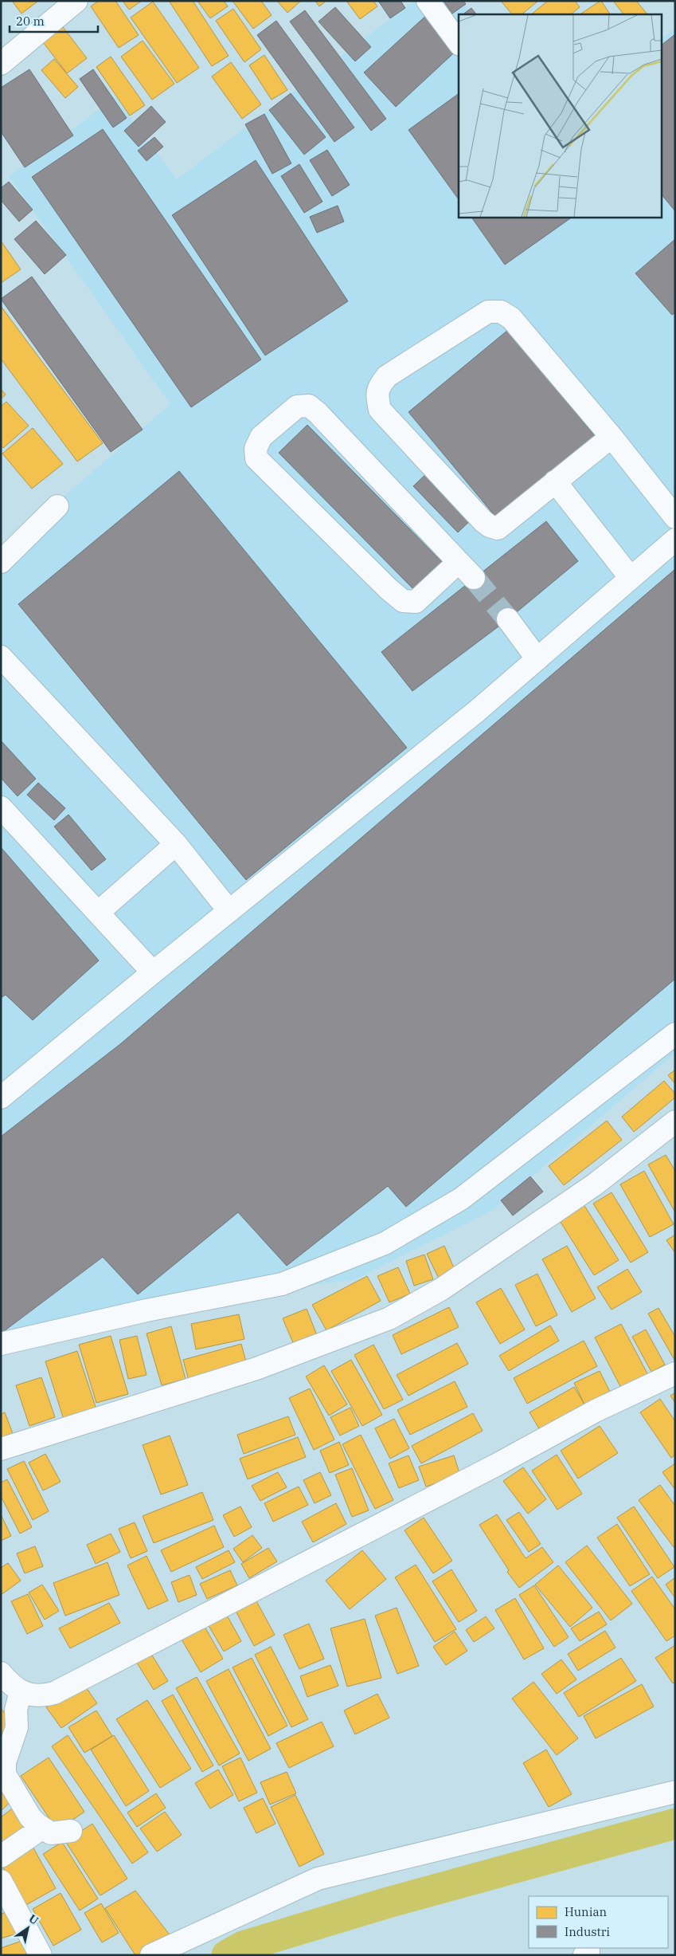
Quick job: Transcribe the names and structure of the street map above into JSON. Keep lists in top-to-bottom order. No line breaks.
{"legend":["Hunian","Industri"],"scale_bar":"20 m","north":"top right"}
